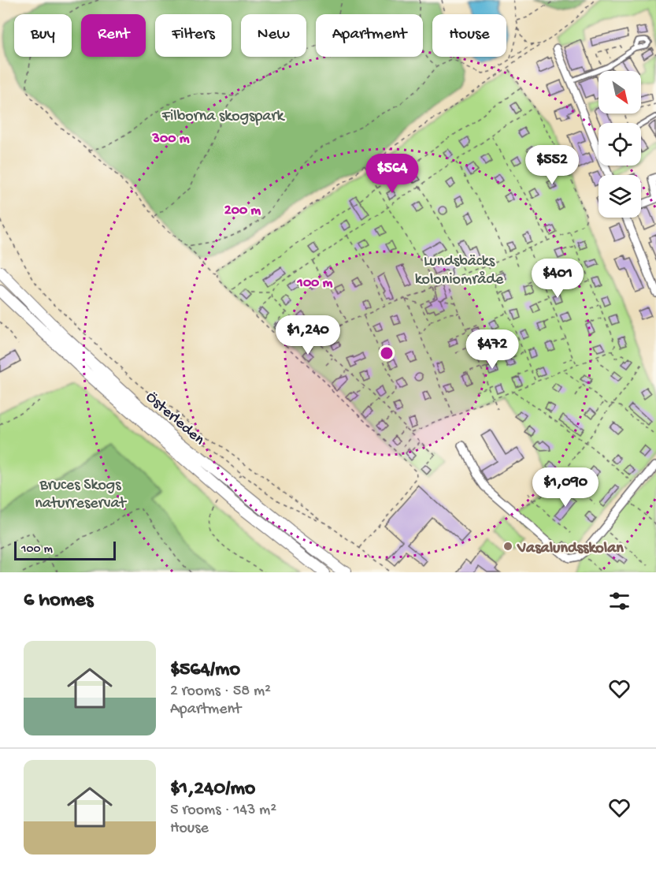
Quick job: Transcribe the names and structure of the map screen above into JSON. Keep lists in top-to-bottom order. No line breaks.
{"streets":{"main road":["Österleden"]},"parks":["Filborna skogspark","Lundsbäcks koloniområde","Bruces Skogs naturreservat"],"places":["Vasalundsskolan"],"scale_bar":"100 m","north":"bottom right","page":{"chip":["Buy","Rent","Filters","New","Apartment","House"],"price":["$552","$564","$401","$1,240","$472","$1,090"],"scale":"100 m","heading":"6 homes","list":[{"name":"$564/mo","note":"2 rooms · 58 m² · Apartment"},{"name":"$1,240/mo","note":"5 rooms · 143 m² · House"}]},"rings":["300 m","200 m","100 m"]}
